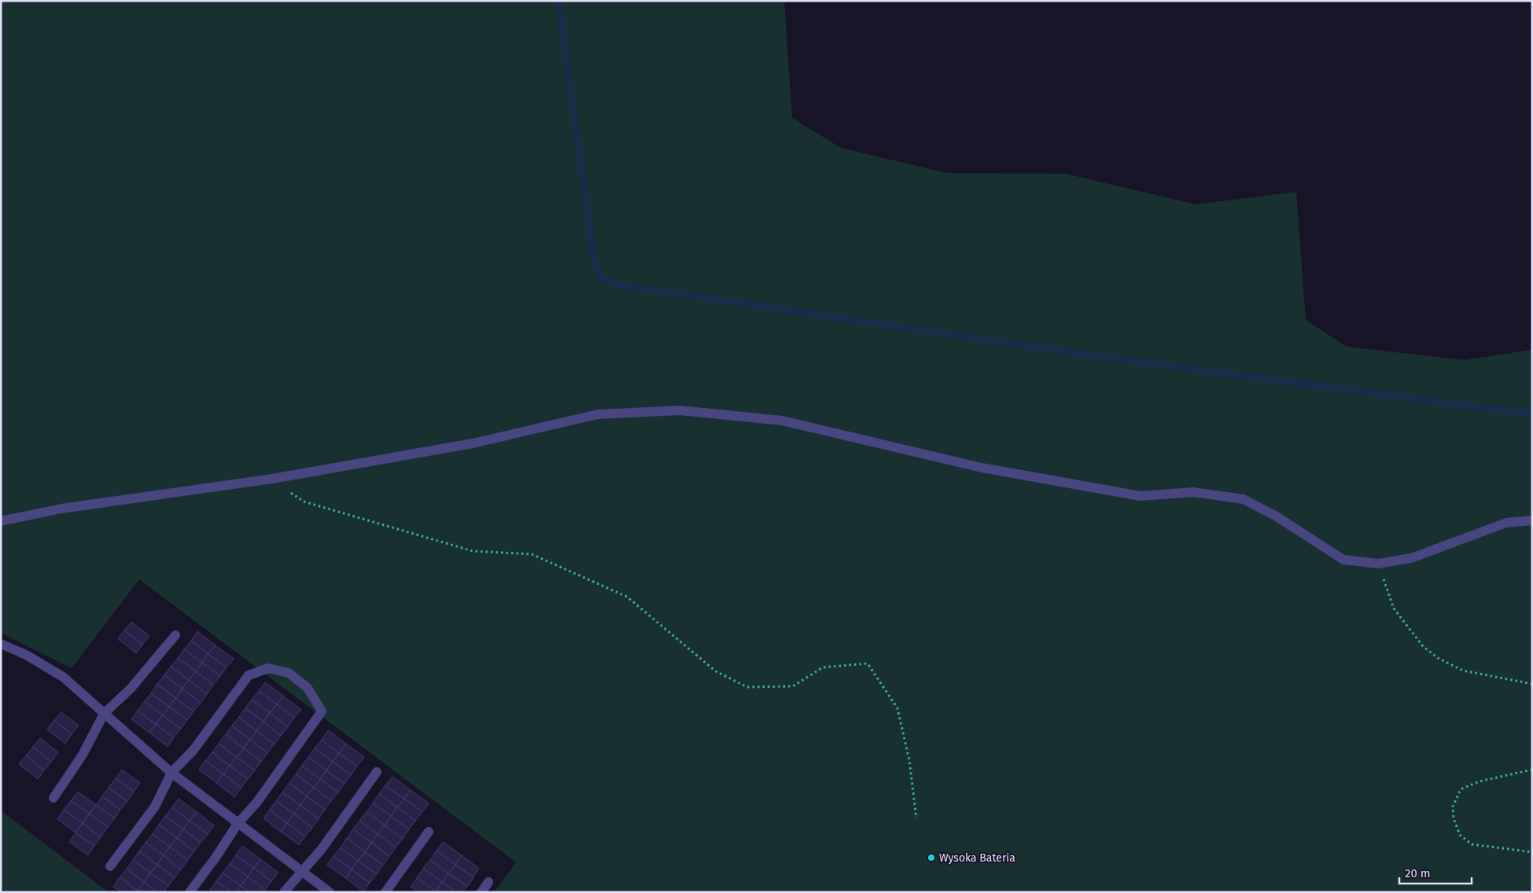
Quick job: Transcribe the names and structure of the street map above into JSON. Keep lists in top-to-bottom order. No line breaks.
{"places":["Wysoka Bateria"],"scale_bar":"20 m"}
